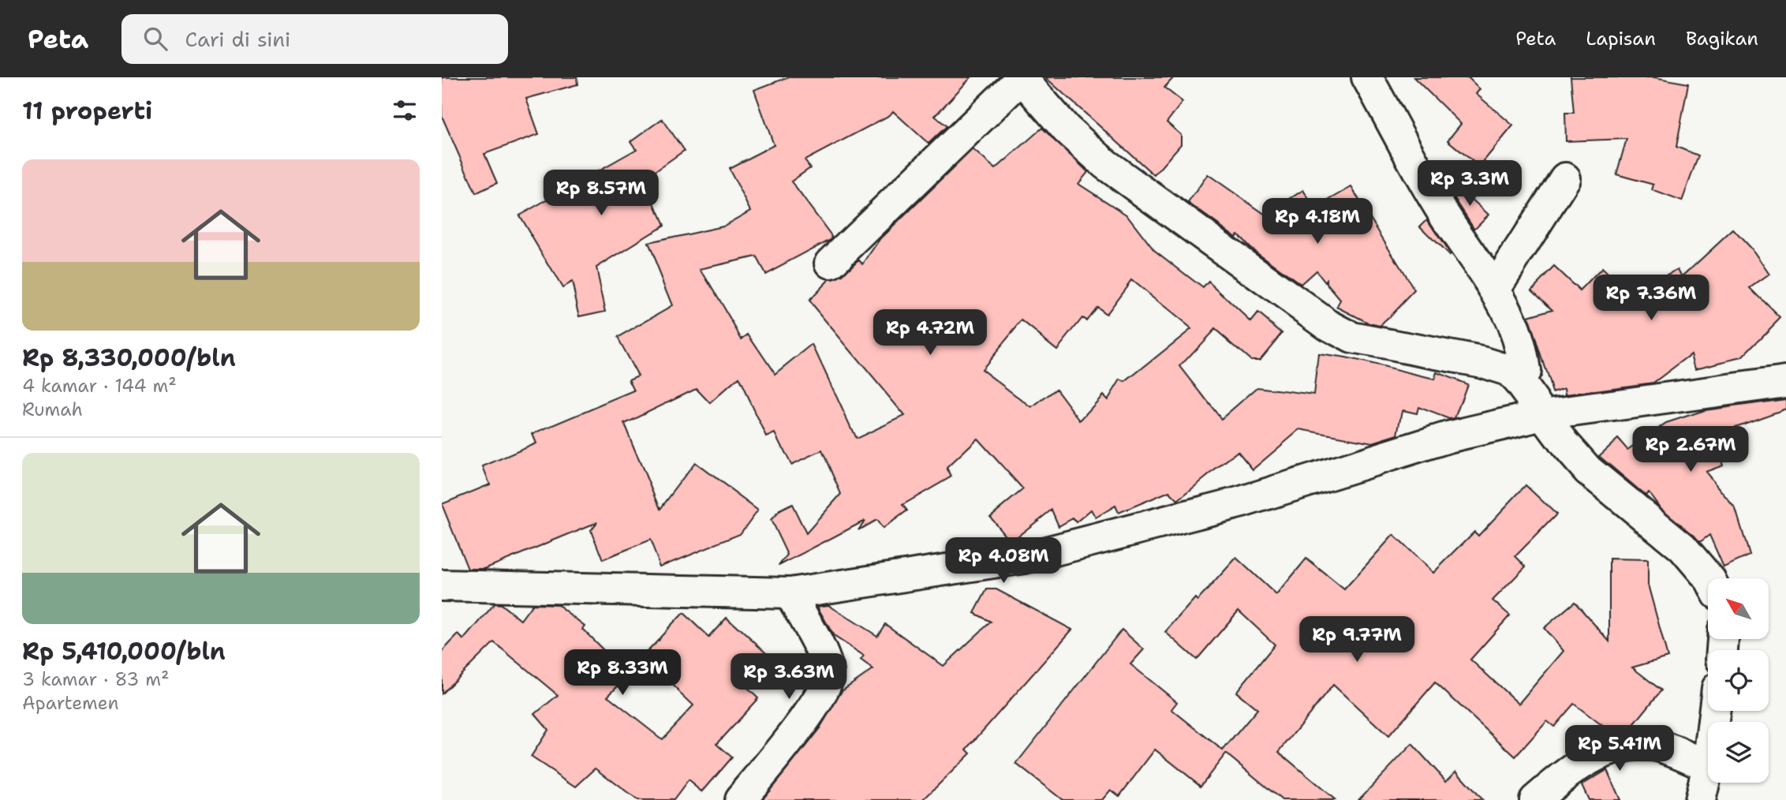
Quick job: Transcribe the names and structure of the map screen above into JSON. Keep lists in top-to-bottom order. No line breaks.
{"north":"top left","page":{"header":"Peta","search":"Cari di sini","nav":["Peta","Lapisan","Bagikan"],"heading":"11 properti","list":[{"name":"Rp 8,330,000/bln","note":"4 kamar · 144 m² · Rumah"},{"name":"Rp 5,410,000/bln","note":"3 kamar · 83 m² · Apartemen"}],"price":["Rp 3.3M","Rp 8.57M","Rp 4.18M","Rp 7.36M","Rp 4.72M","Rp 2.67M","Rp 4.08M","Rp 9.77M","Rp 8.33M","Rp 3.63M","Rp 5.41M"]}}
